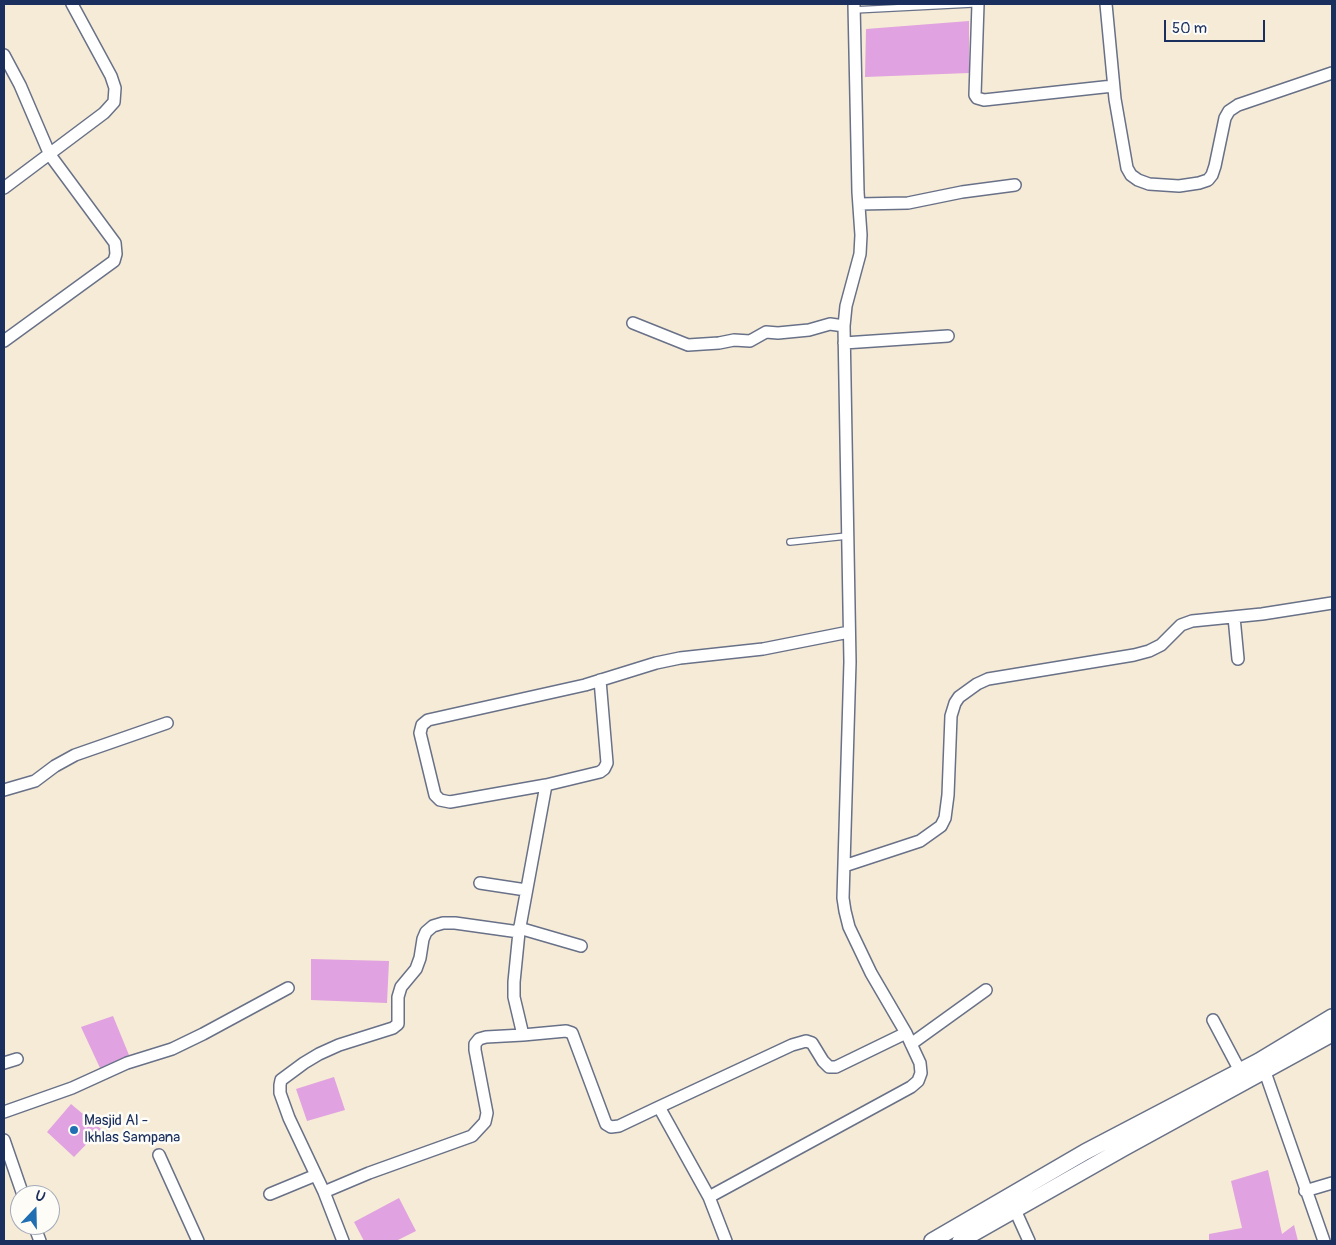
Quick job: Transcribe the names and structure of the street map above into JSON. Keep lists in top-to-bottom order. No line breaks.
{"places":["Masjid Al - Ikhlas Sampana"],"scale_bar":"50 m","north":"top"}
